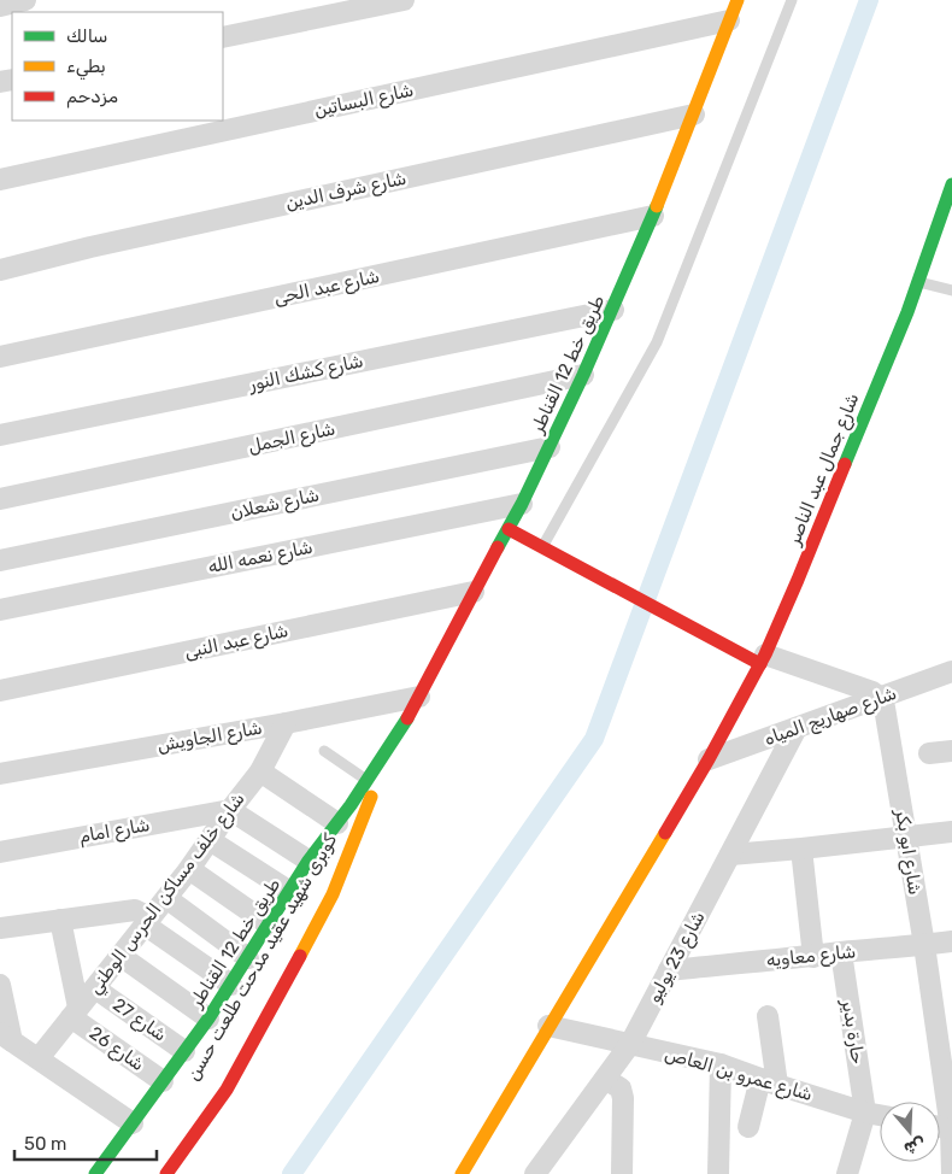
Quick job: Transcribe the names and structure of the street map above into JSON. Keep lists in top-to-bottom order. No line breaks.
{"streets":{"main road":["طريق خط 12 القناطر","شارع جمال عبد الناصر","كوبرى شهيد عقيد مدحت طلعت حسن"],"street":["شارع البساتين","شارع شرف الدين","شارع عبد الحى","شارع كشك النور","شارع الجمل","شارع شعلان","شارع نعمه الله","شارع عبد النبى","شارع صهاريج المياه","شارع الجاويش","شارع امام","شارع ابو بكر","شارع خلف مساكن الحرس الوطني","شارع معاويه","شارع 23 يوليو","شارع 27","حارة بدير","شارع 26","شارع عمرو بن العاص"]},"crossings":[["شارع البساتين","طريق خط 12 القناطر"],["شارع شرف الدين","طريق خط 12 القناطر"],["شارع عبد الحى","طريق خط 12 القناطر"],["طريق خط 12 القناطر","شارع كشك النور"],["طريق خط 12 القناطر","شارع الجمل"],["طريق خط 12 القناطر","شارع شعلان"],["طريق خط 12 القناطر","شارع نعمه الله"],["طريق خط 12 القناطر","شارع عبد النبى"],["طريق خط 12 القناطر","شارع الجاويش"],["طريق خط 12 القناطر","كوبرى شهيد عقيد مدحت طلعت حسن"],["طريق خط 12 القناطر","شارع 27"],["طريق خط 12 القناطر","شارع 26"],["شارع جمال عبد الناصر","شارع صهاريج المياه"],["شارع صهاريج المياه","شارع ابو بكر"],["شارع صهاريج المياه","شارع 23 يوليو"],["شارع الجاويش","شارع خلف مساكن الحرس الوطني"],["شارع امام","شارع خلف مساكن الحرس الوطني"],["شارع ابو بكر","شارع معاويه"],["شارع خلف مساكن الحرس الوطني","شارع 27"],["شارع خلف مساكن الحرس الوطني","شارع 26"],["شارع معاويه","شارع 23 يوليو"],["شارع معاويه","حارة بدير"],["شارع 23 يوليو","شارع عمرو بن العاص"],["حارة بدير","شارع عمرو بن العاص"]],"legend":["سالك","بطيء","مزدحم"],"scale_bar":"50 m","north":"bottom"}
